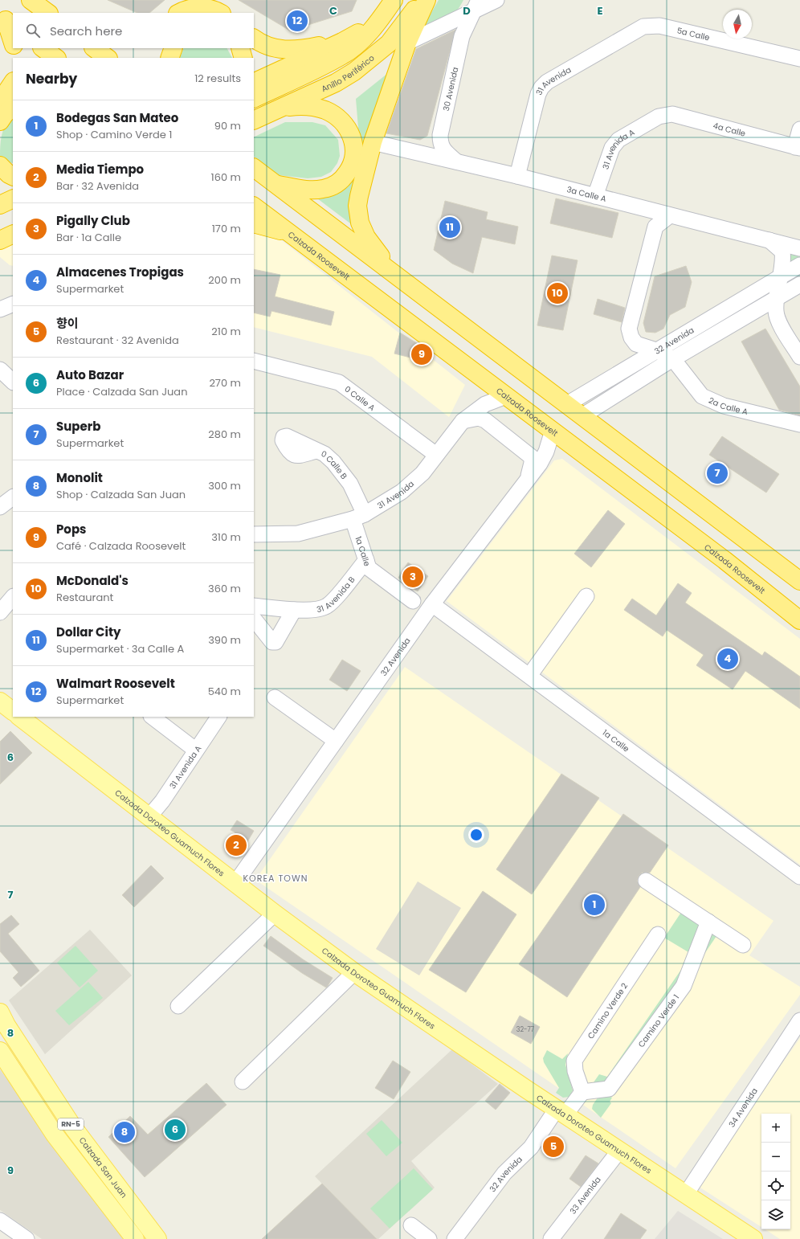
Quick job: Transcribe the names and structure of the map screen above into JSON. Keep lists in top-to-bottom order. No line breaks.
{"streets":{"highway":["Anillo Periférico","Calzada Roosevelt"],"main road":["Calzada Doroteo Guamuch Flores","RN-5","Calzada San Juan"],"street":["5a Calle","31 Avenida","30 Avenida","4a Calle","31 Avenida A","3a Calle A","32 Avenida","0 Calle A","2a Calle A","0 Calle B","1a Calle","31 Avenida B","Camino Verde 2","Camino Verde 1","34 Avenida","33 Avenida"]},"crossings":[["5a Calle","31 Avenida"],["31 Avenida","3a Calle A"],["31 Avenida","Calzada Roosevelt"],["31 Avenida","0 Calle A"],["31 Avenida","0 Calle B"],["31 Avenida","1a Calle"],["30 Avenida","3a Calle A"],["4a Calle","31 Avenida A"],["31 Avenida A","3a Calle A"],["31 Avenida A","Calzada Doroteo Guamuch Flores"],["Calzada Roosevelt","32 Avenida"],["32 Avenida","2a Calle A"],["32 Avenida","1a Calle"],["32 Avenida","Calzada Doroteo Guamuch Flores"],["32 Avenida","Camino Verde 2"],["32 Avenida","Camino Verde 1"],["0 Calle B","1a Calle"],["1a Calle","31 Avenida B"],["Calzada Doroteo Guamuch Flores","34 Avenida"],["Calzada Doroteo Guamuch Flores","33 Avenida"],["Camino Verde 2","Camino Verde 1"]],"districts":["KOREA TOWN"],"house_numbers":["32-77"],"north":"bottom","page":{"pins":["12","11","10","9","7","3","4","2","1","6","8","5"],"search":"Search here","heading":["Nearby","12 results"],"list":[{"mark":"1","name":"Bodegas San Mateo","note":"Shop · Camino Verde 1","value":"90 m"},{"mark":"2","name":"Media Tiempo","note":"Bar · 32 Avenida","value":"160 m"},{"mark":"3","name":"Pigally Club","note":"Bar · 1a Calle","value":"170 m"},{"mark":"4","name":"Almacenes Tropigas","note":"Supermarket","value":"200 m"},{"mark":"5","name":"향이","note":"Restaurant · 32 Avenida","value":"210 m"},{"mark":"6","name":"Auto Bazar","note":"Place · Calzada San Juan","value":"270 m"},{"mark":"7","name":"Superb","note":"Supermarket","value":"280 m"},{"mark":"8","name":"Monolit","note":"Shop · Calzada San Juan","value":"300 m"},{"mark":"9","name":"Pops","note":"Café · Calzada Roosevelt","value":"310 m"},{"mark":"10","name":"McDonald's","note":"Restaurant","value":"360 m"},{"mark":"11","name":"Dollar City","note":"Supermarket · 3a Calle A","value":"390 m"},{"mark":"12","name":"Walmart Roosevelt","note":"Supermarket","value":"540 m"}],"map_buttons":["+","−"]},"grid":{"columns":["C","D","E"],"rows":["6","7","8","9"]}}
